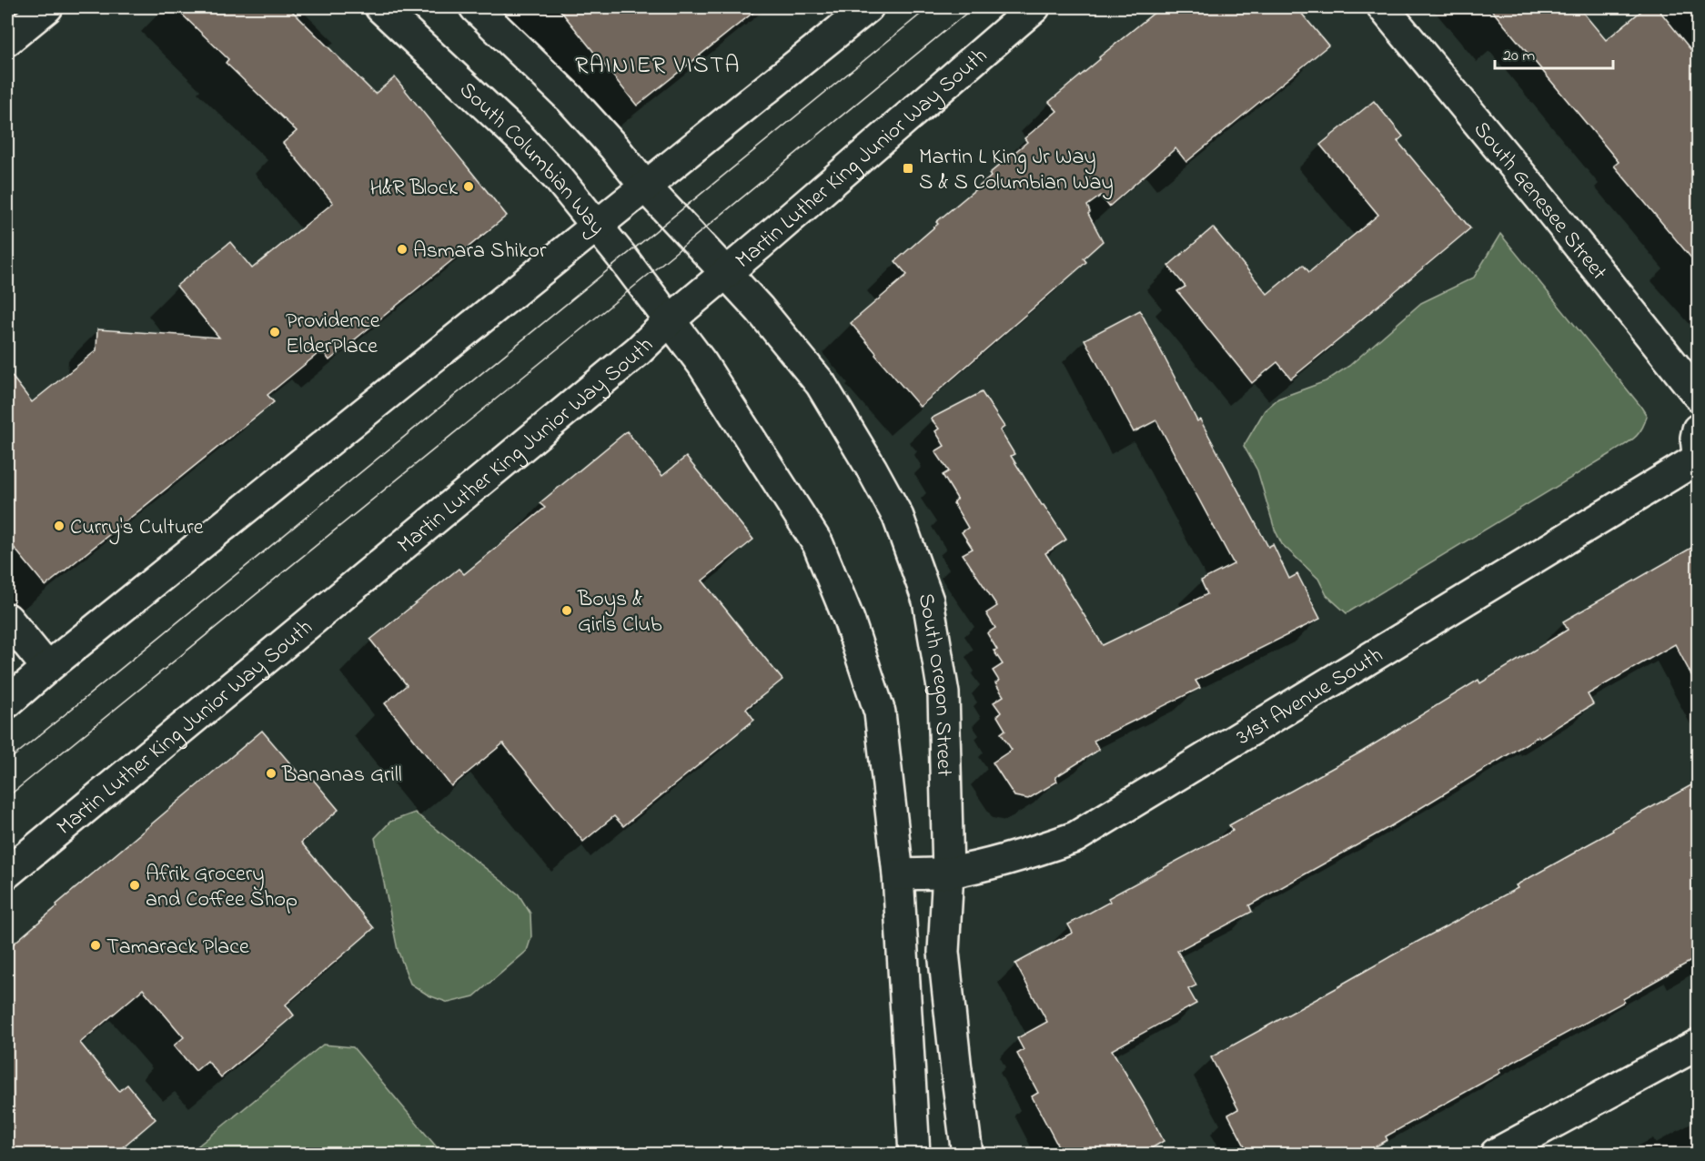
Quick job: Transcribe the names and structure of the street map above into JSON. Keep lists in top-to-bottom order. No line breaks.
{"streets":{"street":["Martin Luther King Junior Way South","South Columbian Way","South Genesee Street","South Oregon Street","31st Avenue South"]},"crossings":[["Martin Luther King Junior Way South","South Columbian Way"],["Martin Luther King Junior Way South","South Oregon Street"],["South Oregon Street","31st Avenue South"]],"districts":["RAINIER VISTA"],"places":{"transit":["Martin L King Jr Way S & S Columbian Way"],"other":["H&R Block","Asmara Shikor","Providence ElderPlace","Curry's Culture","Boys & Girls Club","Bananas Grill","Afrik Grocery and Coffee Shop","Tamarack Place"]},"scale_bar":"20 m"}
